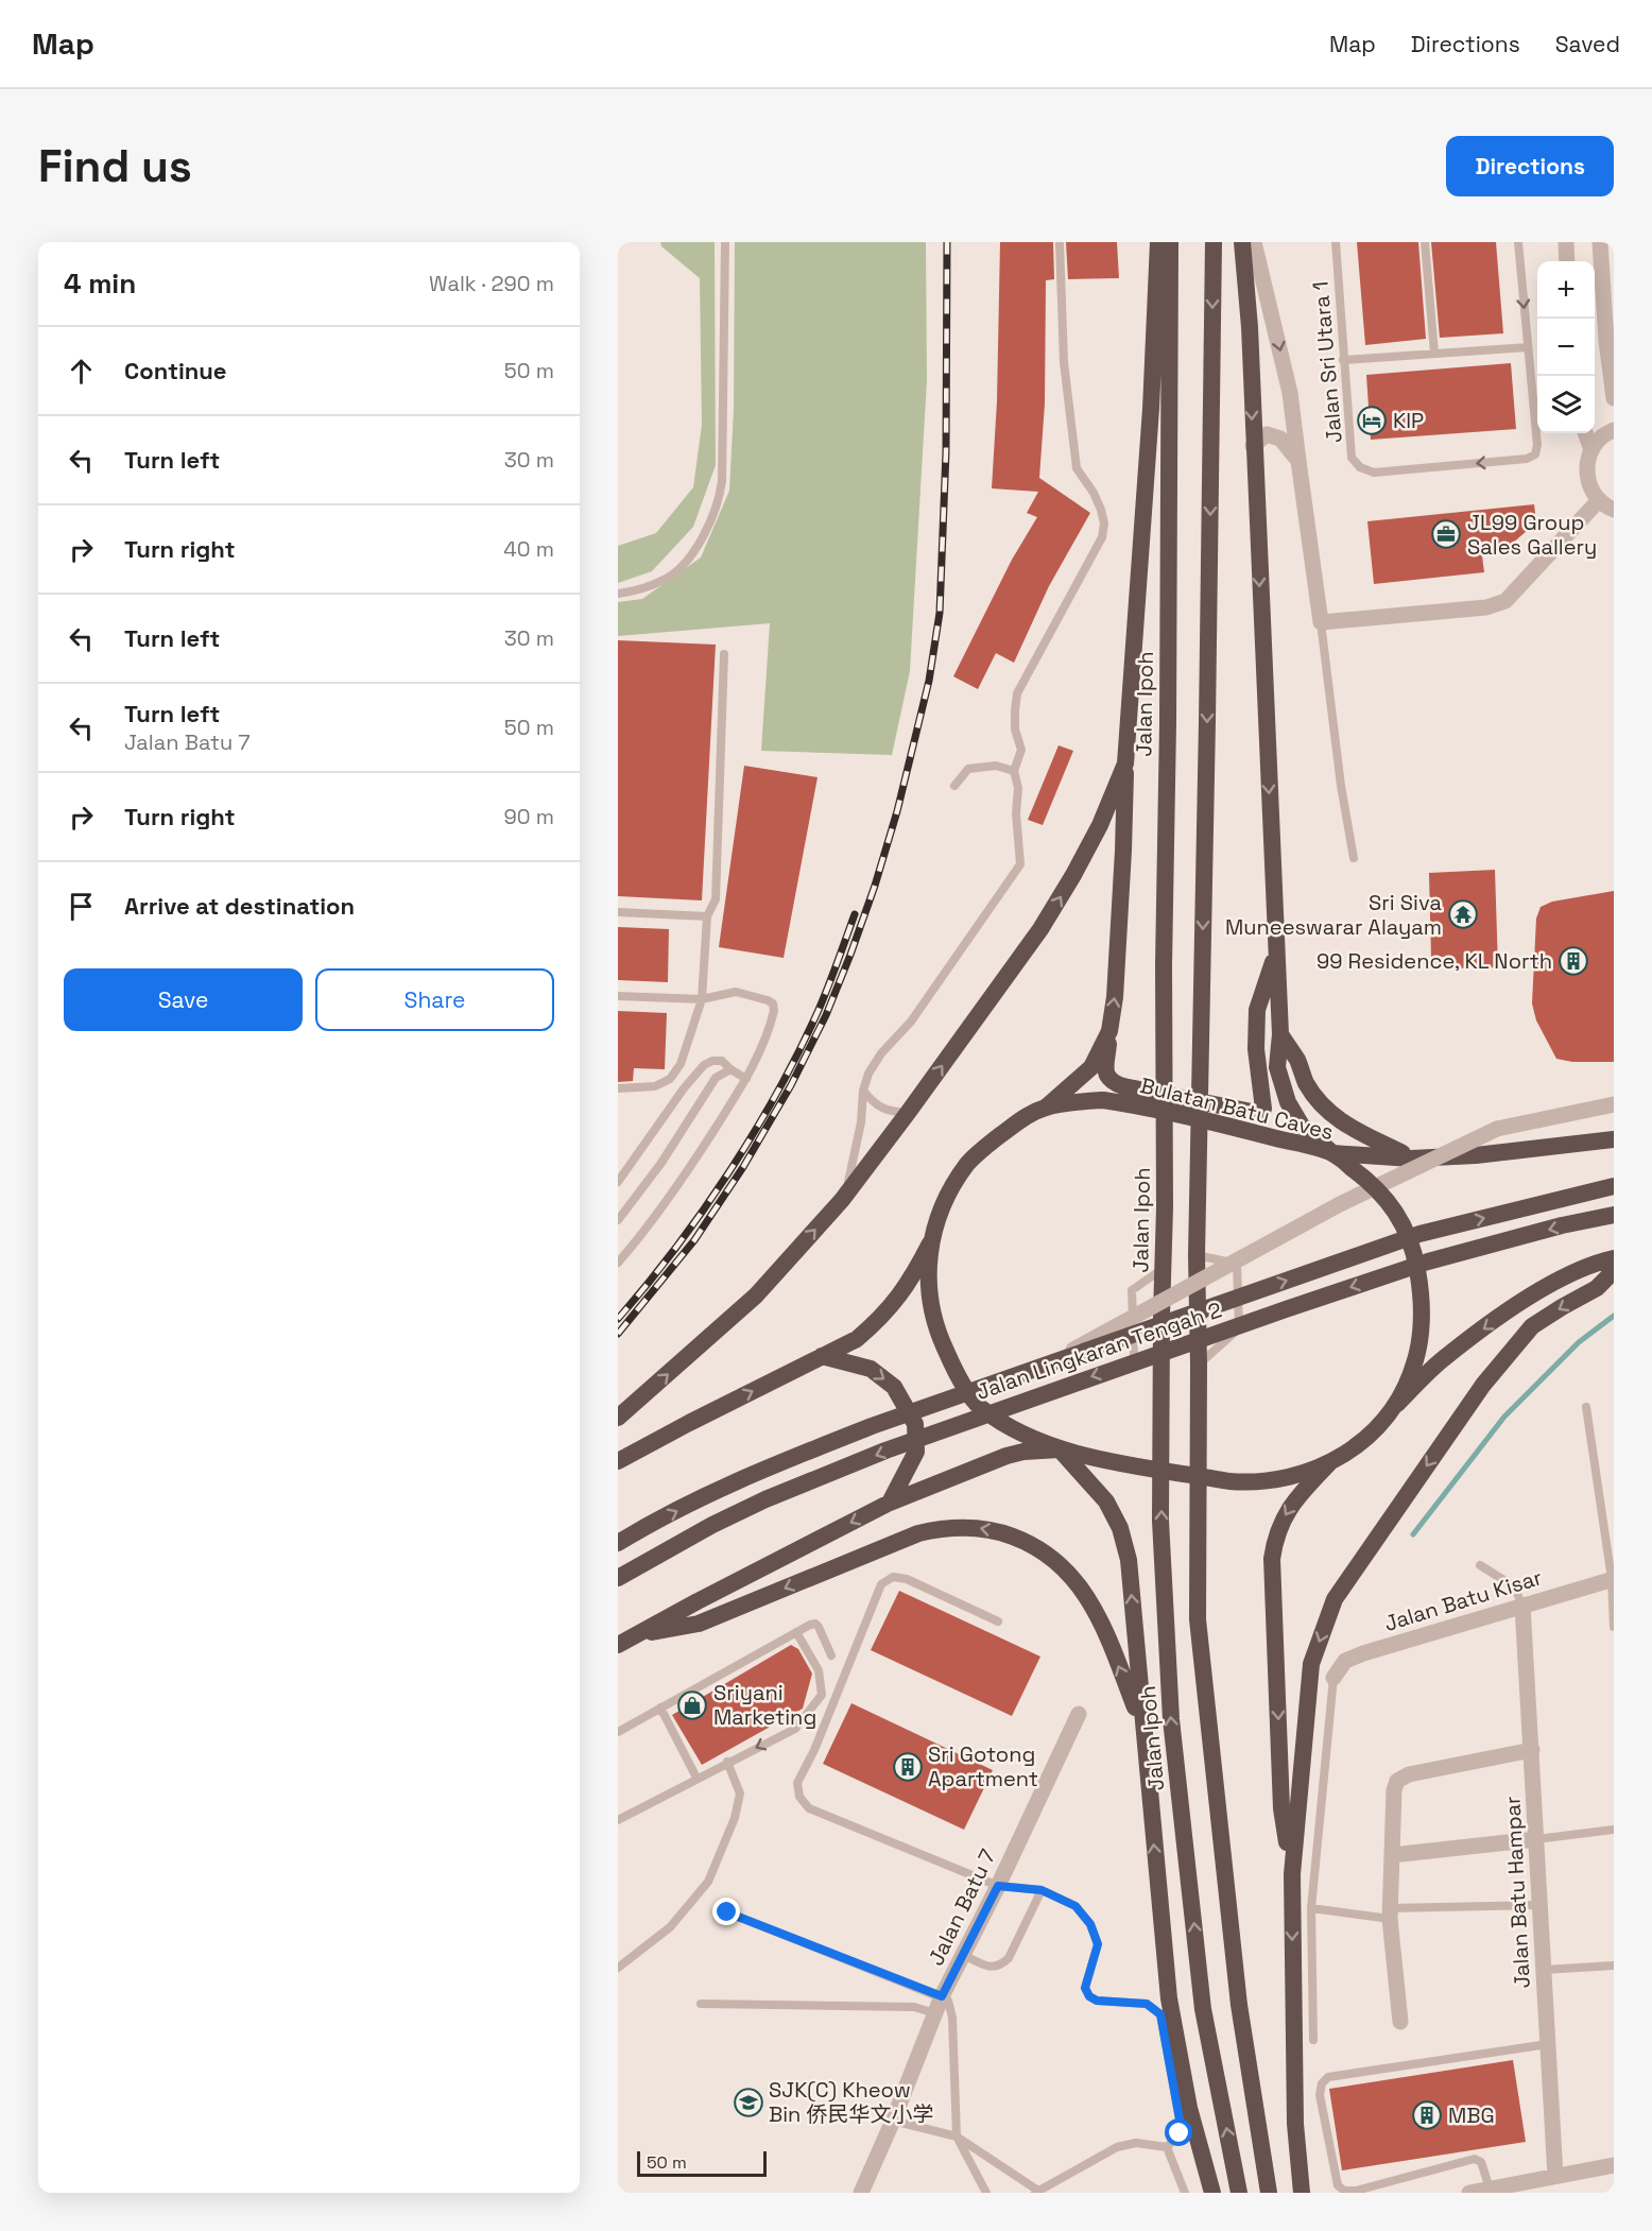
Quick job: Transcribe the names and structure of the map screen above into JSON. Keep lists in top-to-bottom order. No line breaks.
{"streets":{"highway":["Jalan Ipoh","Bulatan Batu Caves","Jalan Lingkaran Tengah 2"],"street":["Jalan Batu Kisar","Jalan Batu Hampar","Jalan Batu 7"],"lane":["Jalan Sri Utara 1"]},"crossings":[["Jalan Batu Kisar","Jalan Batu Hampar"]],"places":{"hotel":["KIP"],"office":["JL99 Group Sales Gallery"],"temple":["Sri Siva Muneeswarar Alayam"],"building":["99 Residence, KL North","Sri Gotong Apartment","MBG"],"shop":["Sriyani Marketing"],"school or university":["SJK(C) Kheow Bin 侨民华文小学"]},"scale_bar":"50 m","page":{"header":"Map","nav":["Map","Directions","Saved"],"buttons":["Directions",["Save","Share"]],"title":"Find us","heading":["4 min","Walk · 290 m"],"map_buttons":["+","−"],"list":[["Continue","50 m"],["Turn left","30 m"],["Turn right","40 m"],["Turn left","30 m"],["Turn left","Jalan Batu 7","50 m"],["Turn right","90 m"],"Arrive at destination"],"scale":"50 m"}}
